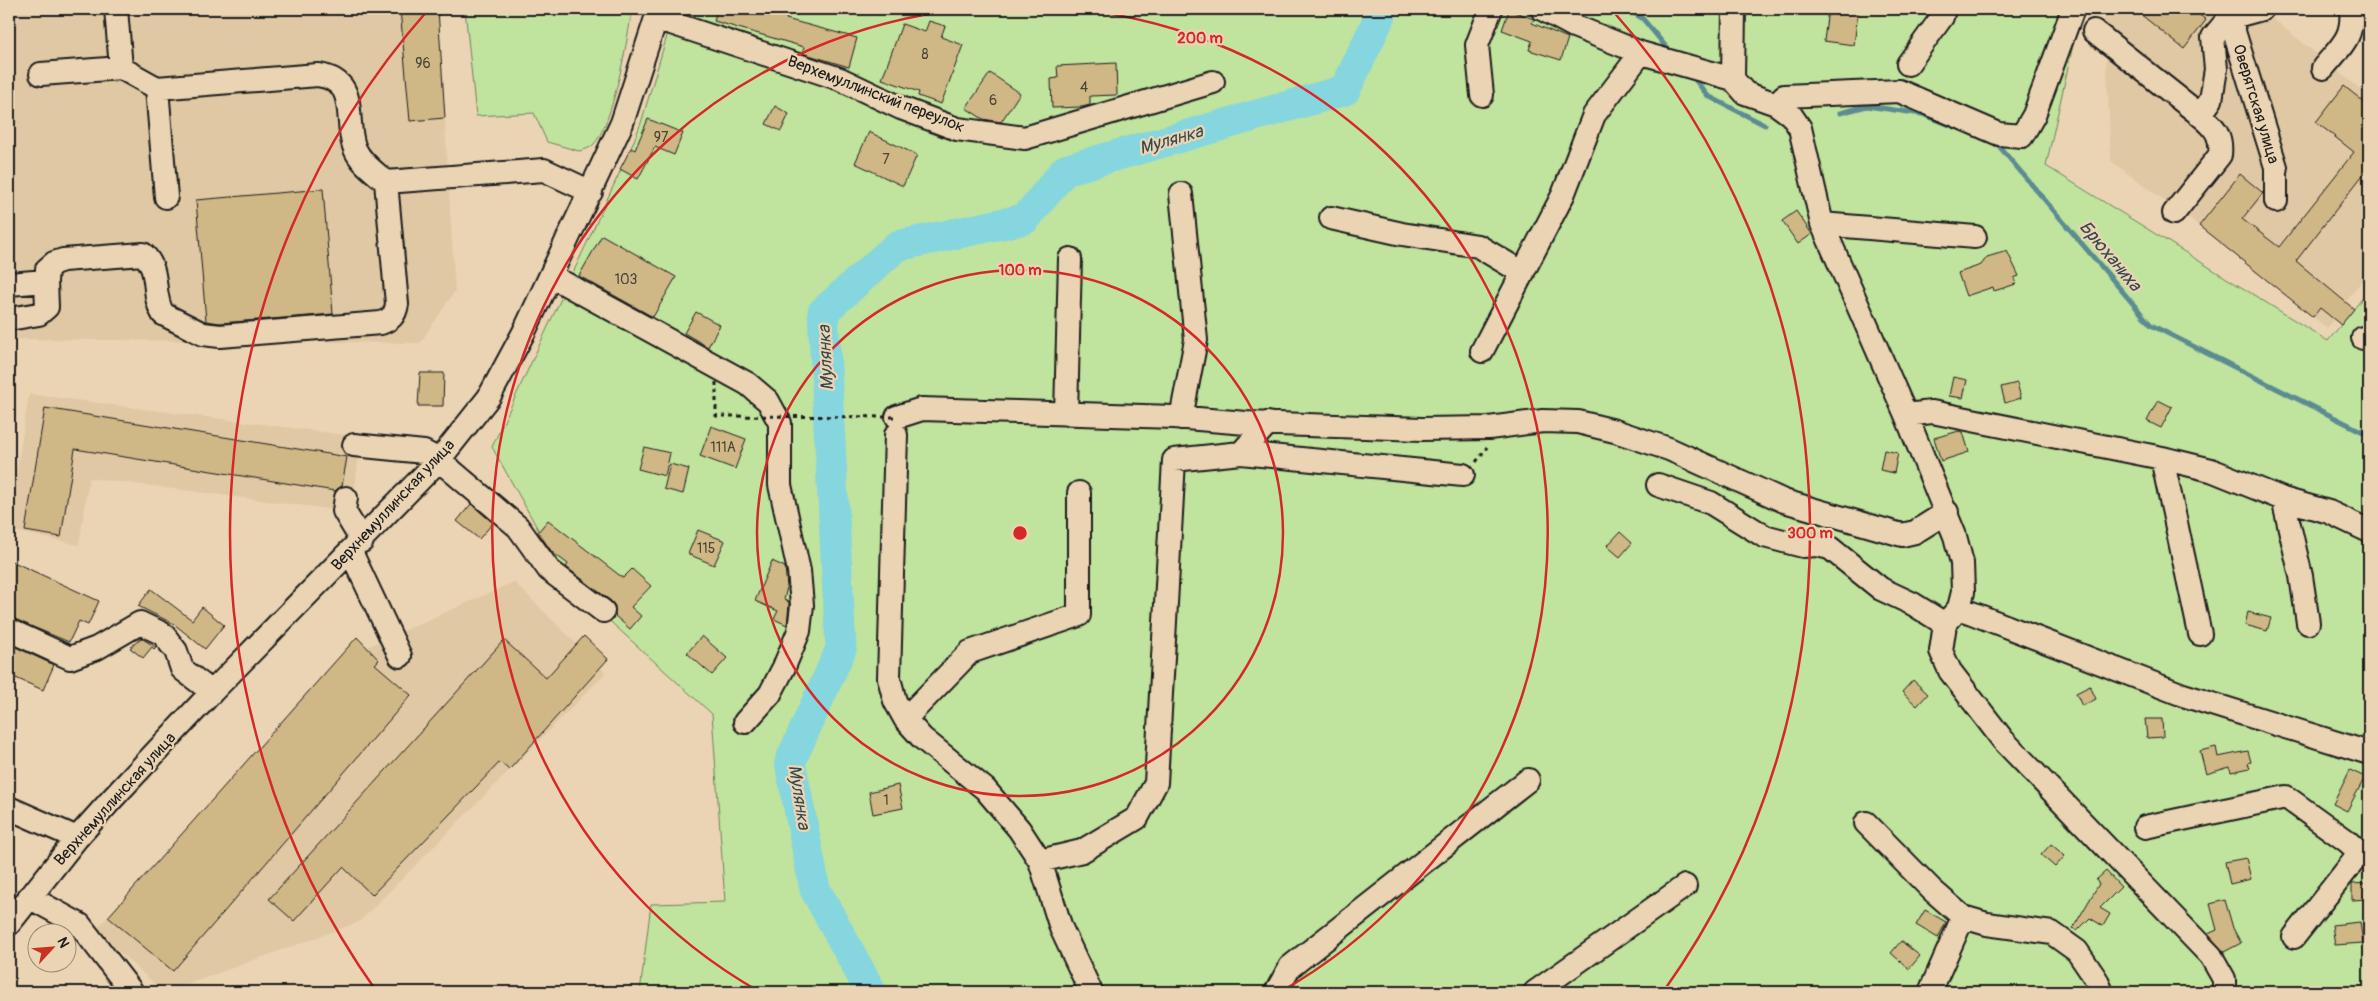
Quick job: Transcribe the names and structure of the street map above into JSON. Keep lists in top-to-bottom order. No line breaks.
{"streets":{"street":["Верхемуллинский переулок","Оверятская улица","Верхнемуллинская улица"]},"crossings":[["Верхемуллинский переулок","Верхнемуллинская улица"]],"water":["Мулянка","Брюханиха"],"house_numbers":["8","96","4","6","97","7","103","111А","115","1"],"north":"top right","rings":["200 m","100 m","300 m"]}
